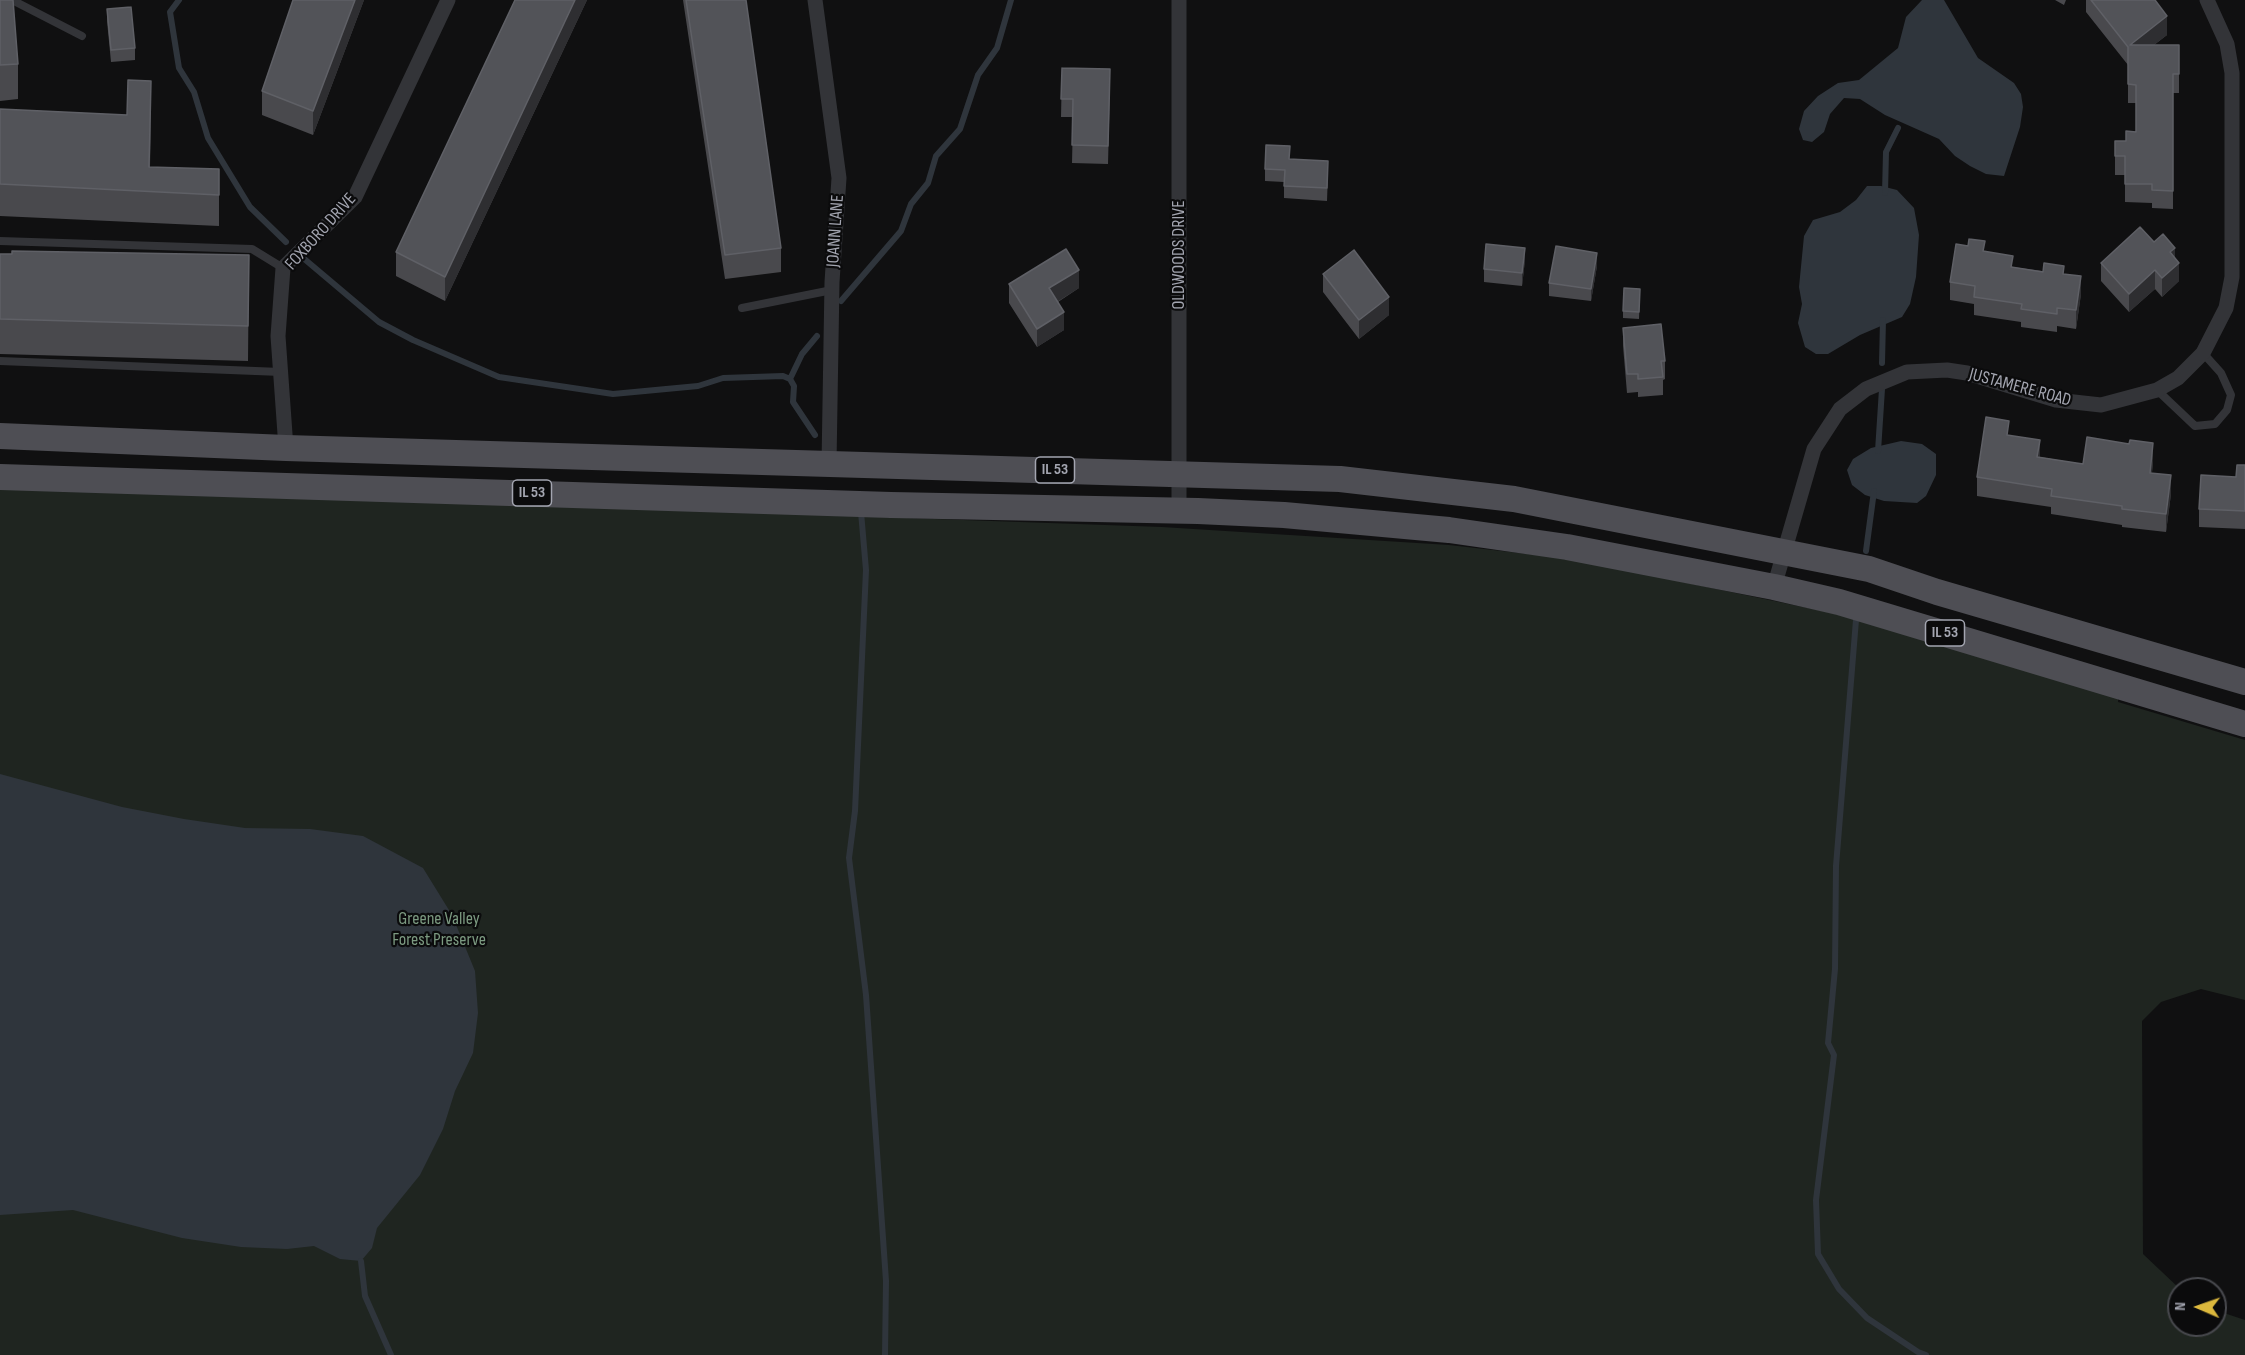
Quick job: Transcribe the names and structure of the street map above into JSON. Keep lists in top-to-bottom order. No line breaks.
{"streets":{"main road":["IL 53"],"street":["JOANN LANE","FOXBORO DRIVE","OLDWOODS DRIVE","JUSTAMERE ROAD"]},"crossings":[["JOANN LANE","IL 53"],["FOXBORO DRIVE","IL 53"],["OLDWOODS DRIVE","IL 53"],["JUSTAMERE ROAD","IL 53"]],"parks":["Greene Valley Forest Preserve"],"north":"left"}
